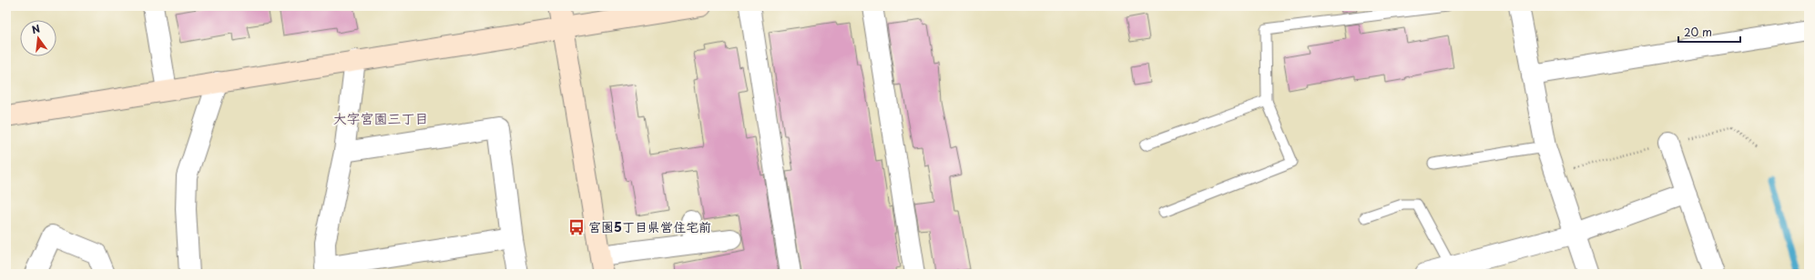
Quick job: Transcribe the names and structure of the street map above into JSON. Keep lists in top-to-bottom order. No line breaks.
{"districts":["大字宮園三丁目"],"places":{"bus stop":["宮園5丁目県営住宅前"]},"scale_bar":"20 m","north":"top"}
